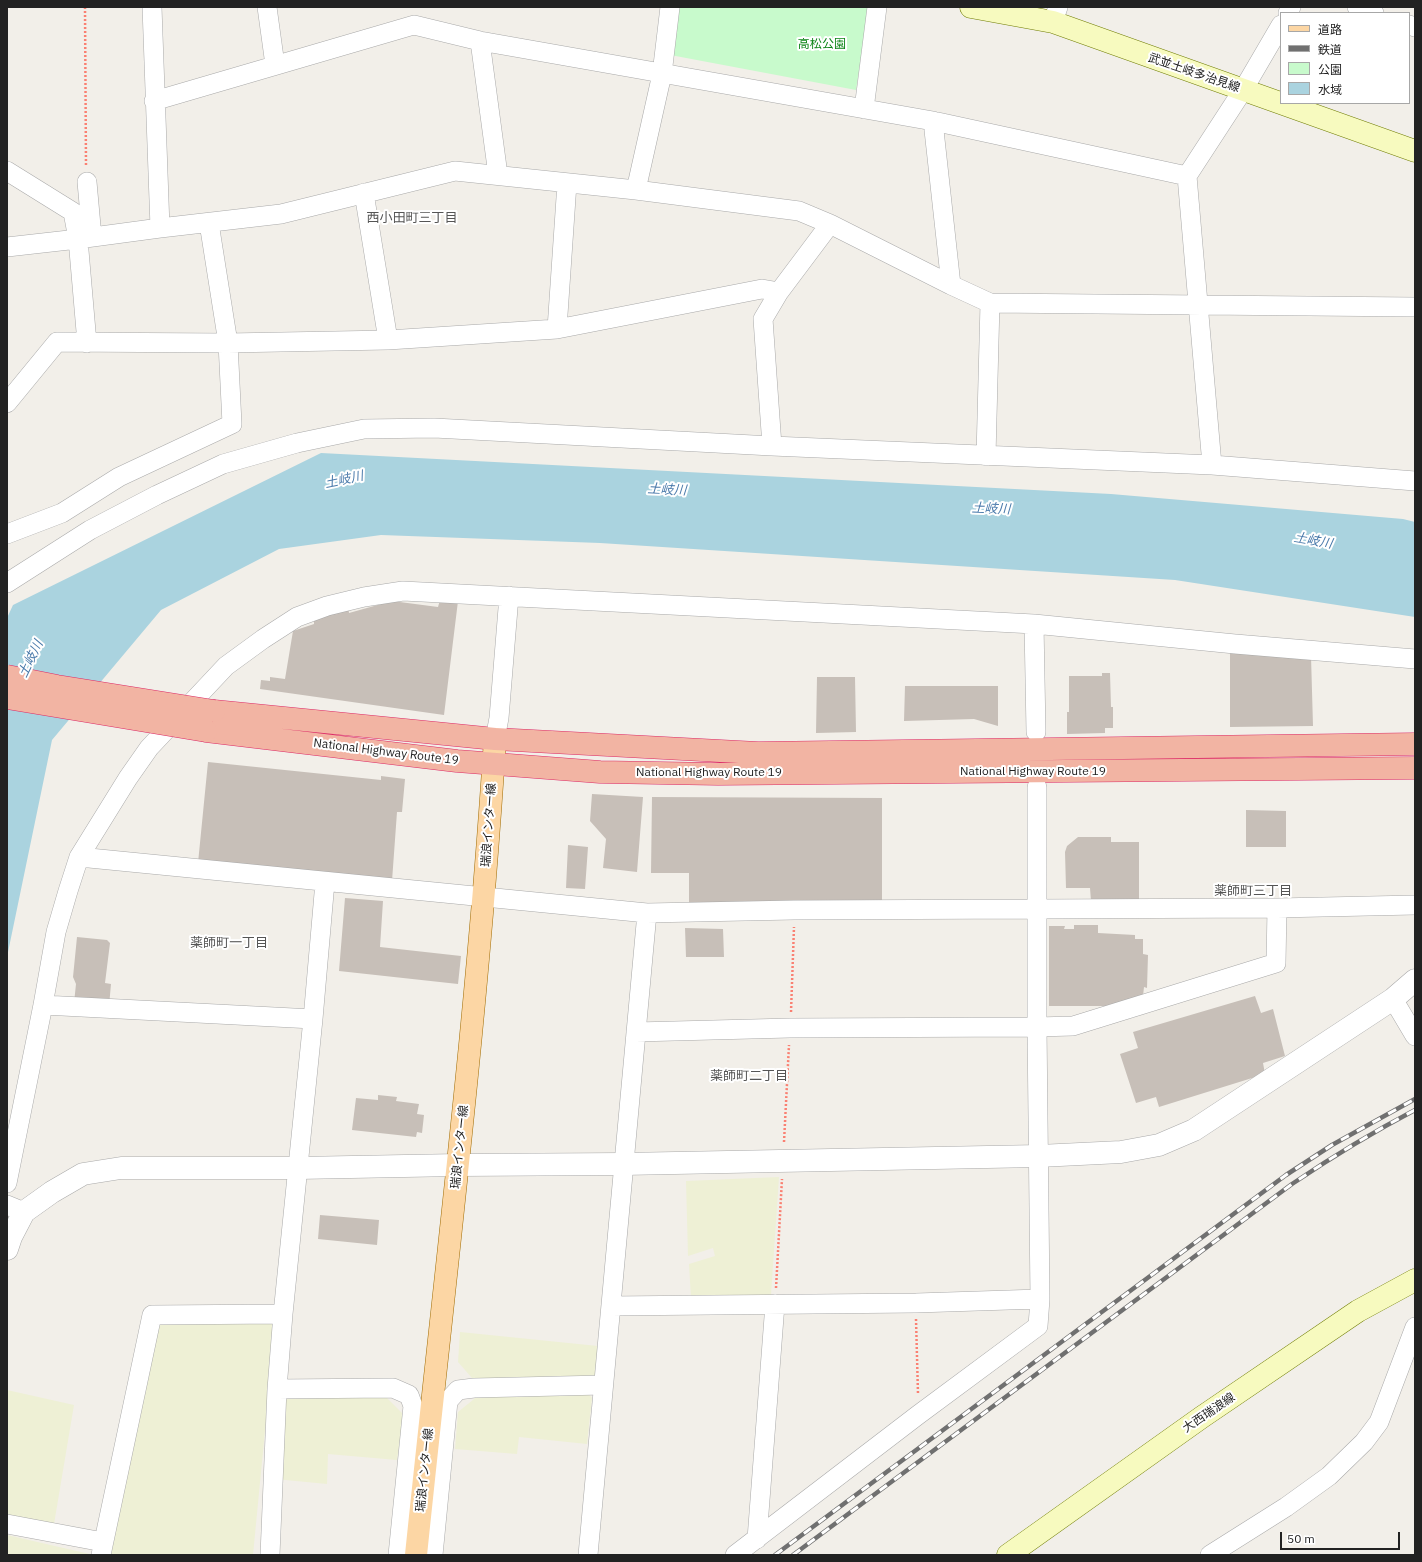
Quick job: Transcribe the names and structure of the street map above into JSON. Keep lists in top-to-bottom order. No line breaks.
{"streets":{"highway":["National Highway Route 19"],"main road":["武並土岐多治見線","瑞浪インター線","大西瑞浪線"]},"crossings":[["National Highway Route 19","瑞浪インター線"]],"districts":["西小田町三丁目","薬師町三丁目","薬師町一丁目","薬師町二丁目"],"water":["土岐川"],"parks":["高松公園"],"legend":["道路","鉄道","公園","水域"],"scale_bar":"50 m"}
